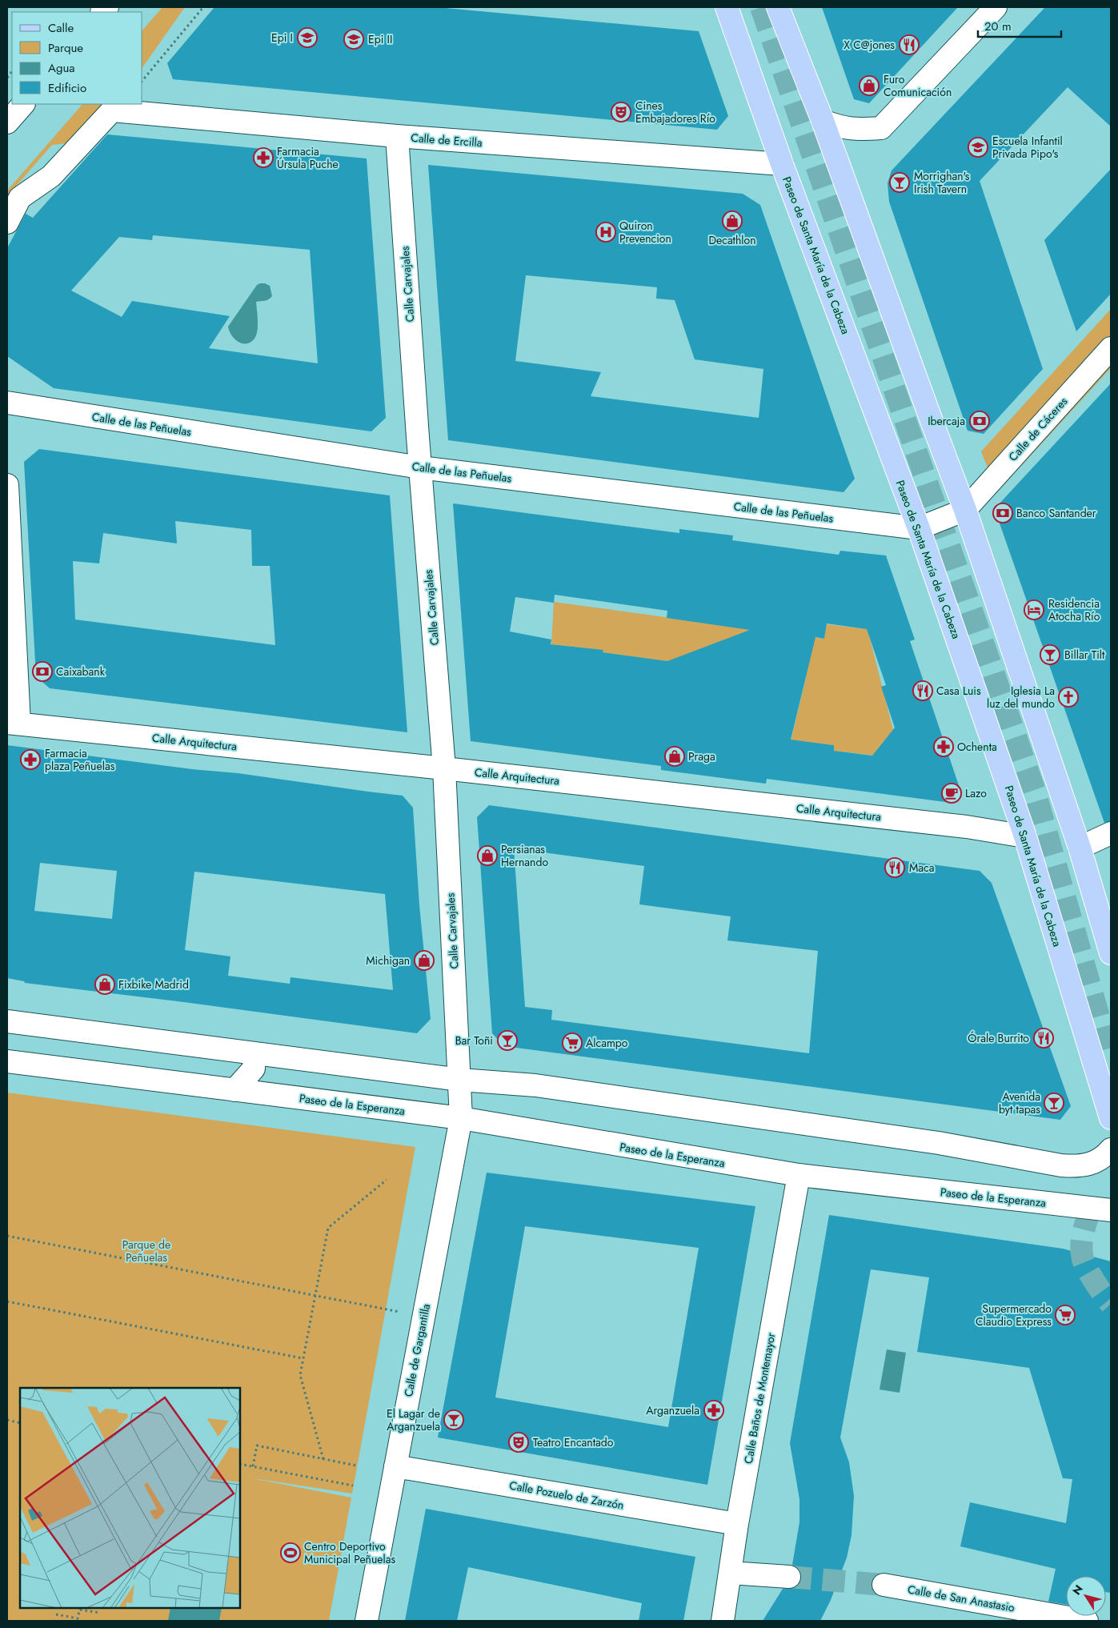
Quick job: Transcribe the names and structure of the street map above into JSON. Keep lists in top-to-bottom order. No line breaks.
{"streets":{"main road":["Paseo de Santa María de la Cabeza"],"street":["Calle de Ercilla","Calle Carvajales","Calle de las Peñuelas","Calle de Cáceres","Calle Arquitectura","Paseo de la Esperanza","Calle de Gargantilla","Calle Baños de Montemayor","Calle Pozuelo de Zarzón","Calle de San Anastasio"]},"crossings":[["Calle de Ercilla","Paseo de Santa María de la Cabeza"],["Calle de Ercilla","Calle Carvajales"],["Paseo de Santa María de la Cabeza","Calle de las Peñuelas"],["Paseo de Santa María de la Cabeza","Calle Arquitectura"],["Calle Carvajales","Calle de las Peñuelas"],["Calle Carvajales","Calle Arquitectura"],["Calle Carvajales","Calle de Gargantilla"],["Paseo de la Esperanza","Calle de Gargantilla"],["Paseo de la Esperanza","Calle Baños de Montemayor"],["Calle de Gargantilla","Calle Pozuelo de Zarzón"],["Calle Baños de Montemayor","Calle Pozuelo de Zarzón"]],"parks":["Parque de Peñuelas"],"places":{"school or university":["Epi I","Epi II","Escuela Infantil Privada Pipo's"],"restaurant":["X C@jones","Casa Luis","Maca","Órale Burrito"],"shop":["Furo Comunicación","Decathlon","Praga","Persianas Hernando","Michigan","Fixbike Madrid"],"theatre":["Cines Embajadores Río","Teatro Encantado"],"pharmacy":["Farmacia Úrsula Puche","Ochenta","Farmacia plaza Peñuelas","Arganzuela"],"bar":["Morrighan's Irish Tavern","Billar Tilt","Bar Toñi","Avenida byt tapas","El Lagar de Arganzuela"],"hospital":["Quiron Prevencion"],"bank":["Ibercaja","Banco Santander","Caixabank"],"hotel":["Residencia Atocha Río"],"church":["Iglesia La luz del mundo"],"cafe":["Lazo"],"supermarket":["Alcampo","Supermercado Claudio Express"],"sports":["Centro Deportivo Municipal Peñuelas"]},"legend":["Calle","Parque","Agua","Edificio"],"scale_bar":"20 m","north":"top left"}
